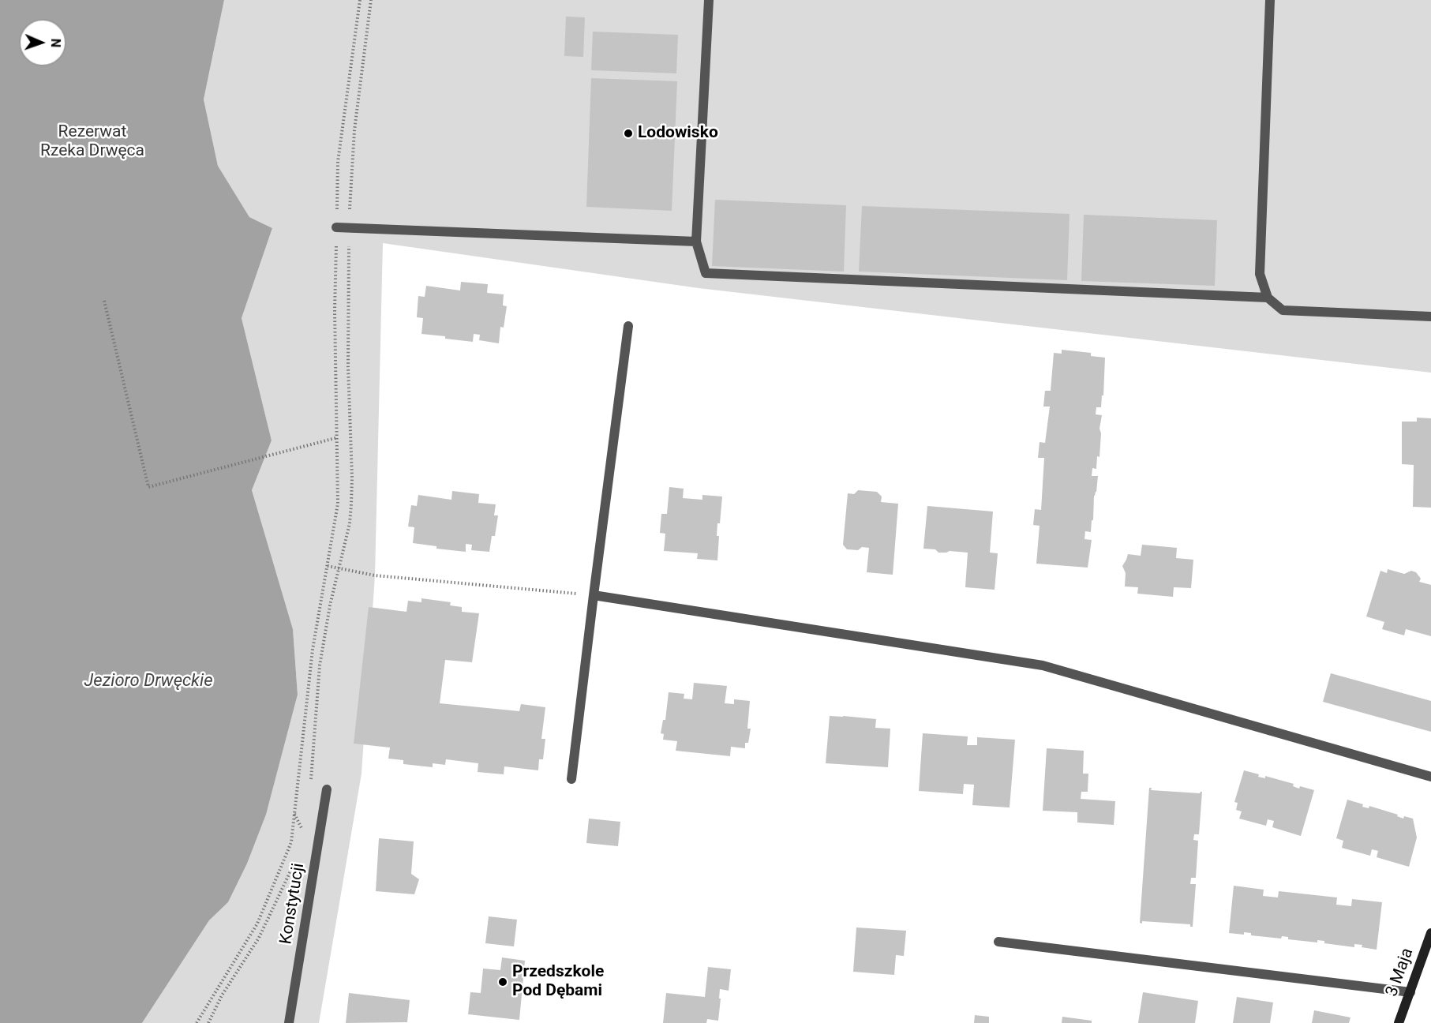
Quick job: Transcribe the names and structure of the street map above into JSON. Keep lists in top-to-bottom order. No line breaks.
{"streets":{"street":["Konstytucji","3 Maja"]},"water":["Jezioro Drwęckie"],"parks":["Rezerwat Rzeka Drwęca"],"places":["Lodowisko","Przedszkole Pod Dębami"],"north":"right"}
